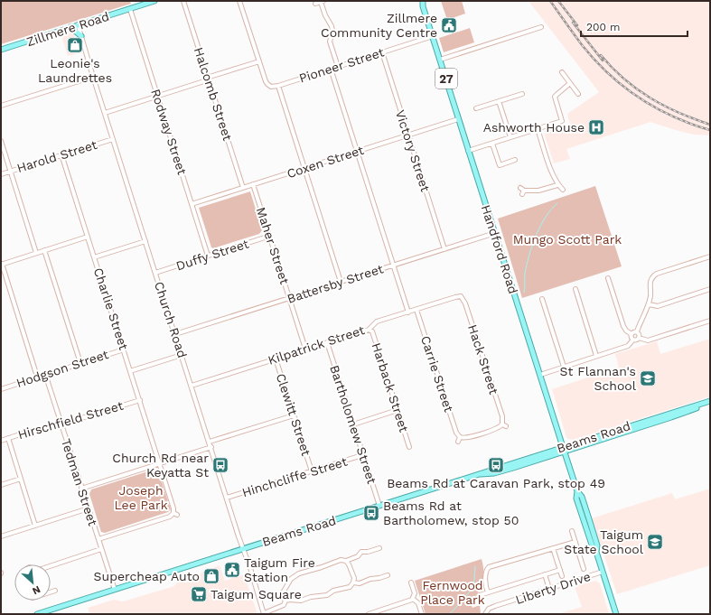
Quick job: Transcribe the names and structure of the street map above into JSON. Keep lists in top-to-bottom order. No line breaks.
{"streets":{"main road":["Zillmere Road","27","Handford Road","Beams Road"],"street":["Pioneer Street","Halcomb Street","Rodway Street","Victory Street","Harold Street","Coxen Street","Maher Street","Duffy Street","Battersby Street","Charlie Street","Church Road","Kilpatrick Street","Hack Street","Hodgson Street","Carrie Street","Harback Street","Clewitt Street","Hirschfield Street","Bartholomew Street","Hinchcliffe Street","Tedman Street","Liberty Drive"]},"crossings":[["Zillmere Road","Rodway Street"],["Zillmere Road","Church Road"],["Pioneer Street","Victory Street"],["Pioneer Street","Handford Road"],["Halcomb Street","Coxen Street"],["Rodway Street","Coxen Street"],["Rodway Street","Duffy Street"],["Victory Street","Coxen Street"],["Victory Street","Battersby Street"],["Harold Street","Charlie Street"],["Harold Street","Church Road"],["Coxen Street","Maher Street"],["Coxen Street","Handford Road"],["Maher Street","Duffy Street"],["Maher Street","Battersby Street"],["Maher Street","Kilpatrick Street"],["Handford Road","Battersby Street"],["Handford Road","Beams Road"],["Handford Road","Liberty Drive"],["Duffy Street","Church Road"],["Battersby Street","Church Road"],["Charlie Street","Hodgson Street"],["Charlie Street","Hirschfield Street"],["Charlie Street","Tedman Street"],["Church Road","Kilpatrick Street"],["Church Road","Beams Road"],["Church Road","Hinchcliffe Street"],["Kilpatrick Street","Hack Street"],["Kilpatrick Street","Carrie Street"],["Kilpatrick Street","Harback Street"],["Kilpatrick Street","Clewitt Street"],["Kilpatrick Street","Bartholomew Street"],["Hack Street","Carrie Street"],["Hodgson Street","Tedman Street"],["Clewitt Street","Hinchcliffe Street"],["Hirschfield Street","Tedman Street"],["Bartholomew Street","Beams Road"],["Bartholomew Street","Hinchcliffe Street"],["Beams Road","Tedman Street"]],"parks":["Mungo Scott Park","Joseph Lee Park","Fernwood Place Park"],"places":{"public building":["Zillmere Community Centre","Taigum Fire Station"],"shop":["Leonie's Laundrettes","Supercheap Auto"],"hospital":["Ashworth House"],"school or university":["St Flannan's School","Taigum State School"],"bus stop":["Church Rd near Keyatta St","Beams Rd at Caravan Park, stop 49","Beams Rd at Bartholomew, stop 50"],"supermarket":["Taigum Square"]},"scale_bar":"200 m","north":"bottom right"}
